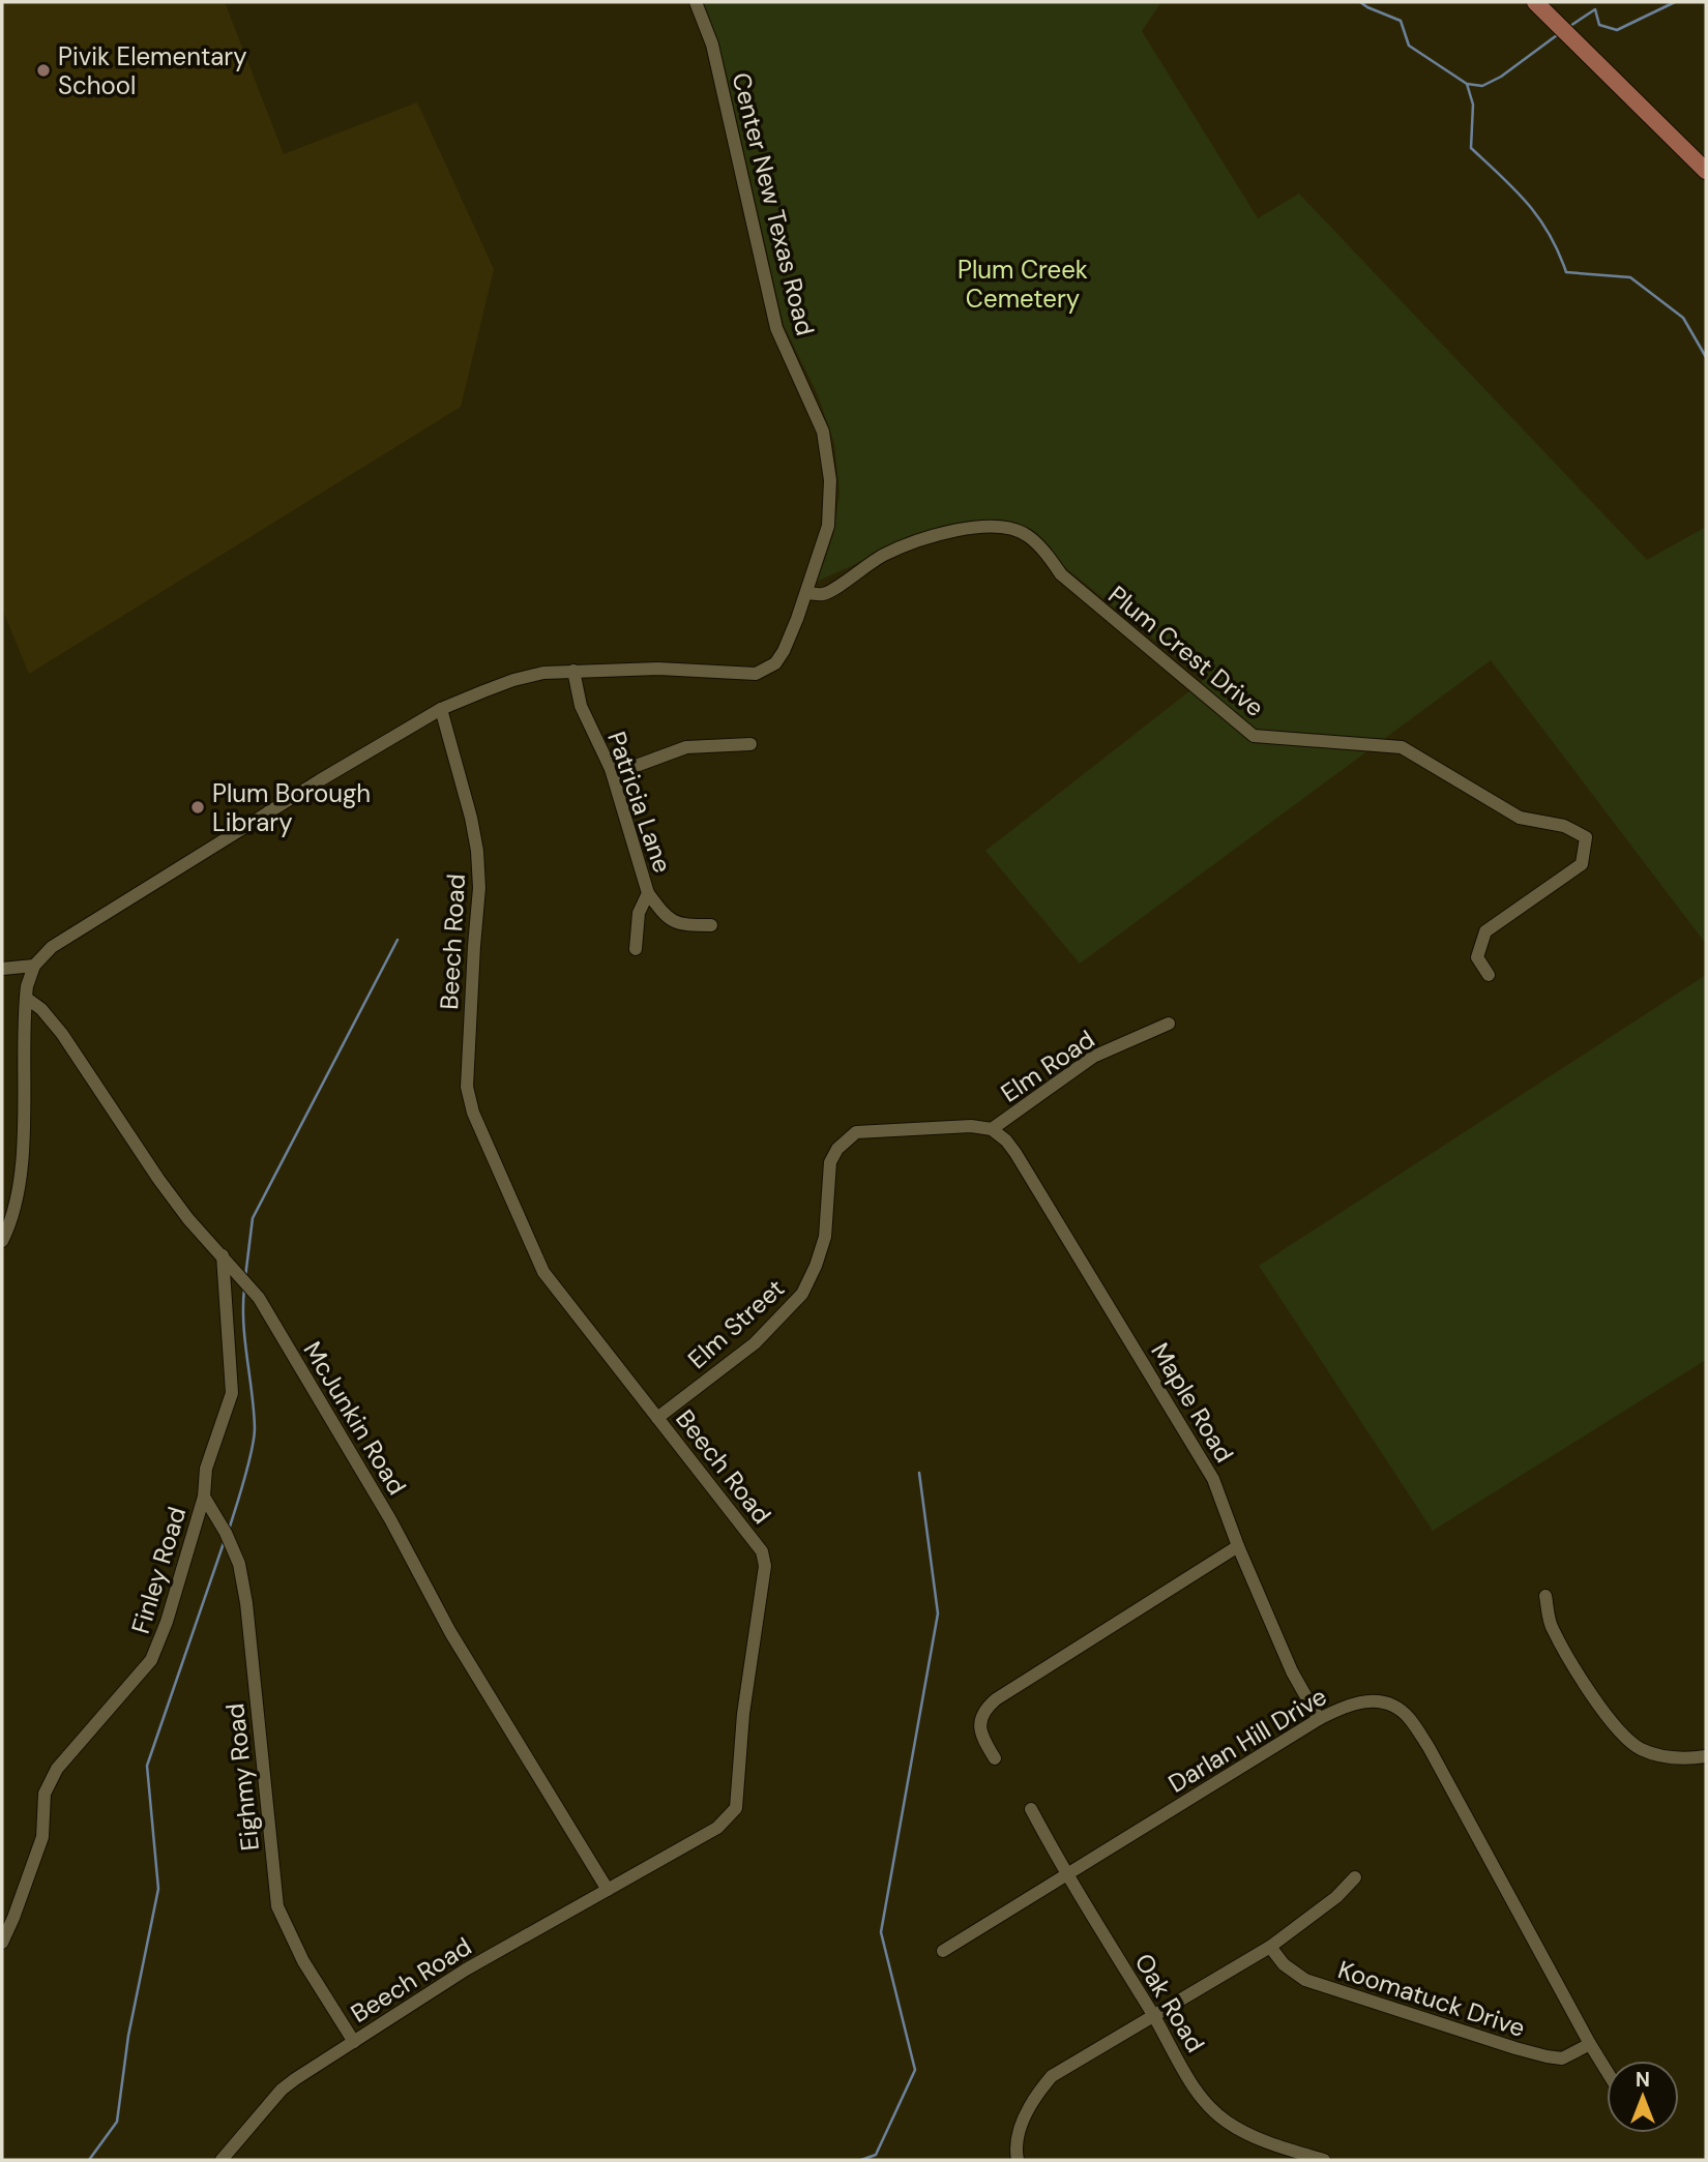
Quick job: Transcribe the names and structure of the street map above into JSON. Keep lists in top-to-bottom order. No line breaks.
{"streets":{"street":["Center New Texas Road","Plum Crest Drive","Patricia Lane","Beech Road","Elm Road","Elm Street","Maple Road","McJunkin Road","Finley Road","Darlan Hill Drive","Eighmy Road","Koomatuck Drive","Oak Road"]},"crossings":[["Center New Texas Road","Plum Crest Drive"],["Center New Texas Road","Patricia Lane"],["Center New Texas Road","Beech Road"],["Beech Road","Elm Street"],["Beech Road","McJunkin Road"],["Beech Road","Eighmy Road"],["Elm Road","Elm Street"],["Elm Road","Maple Road"],["Elm Street","Maple Road"],["Maple Road","Darlan Hill Drive"],["McJunkin Road","Finley Road"],["Finley Road","Eighmy Road"],["Darlan Hill Drive","Koomatuck Drive"],["Darlan Hill Drive","Oak Road"]],"parks":["Plum Creek Cemetery"],"places":["Pivik Elementary School","Plum Borough Library"],"north":"top"}
